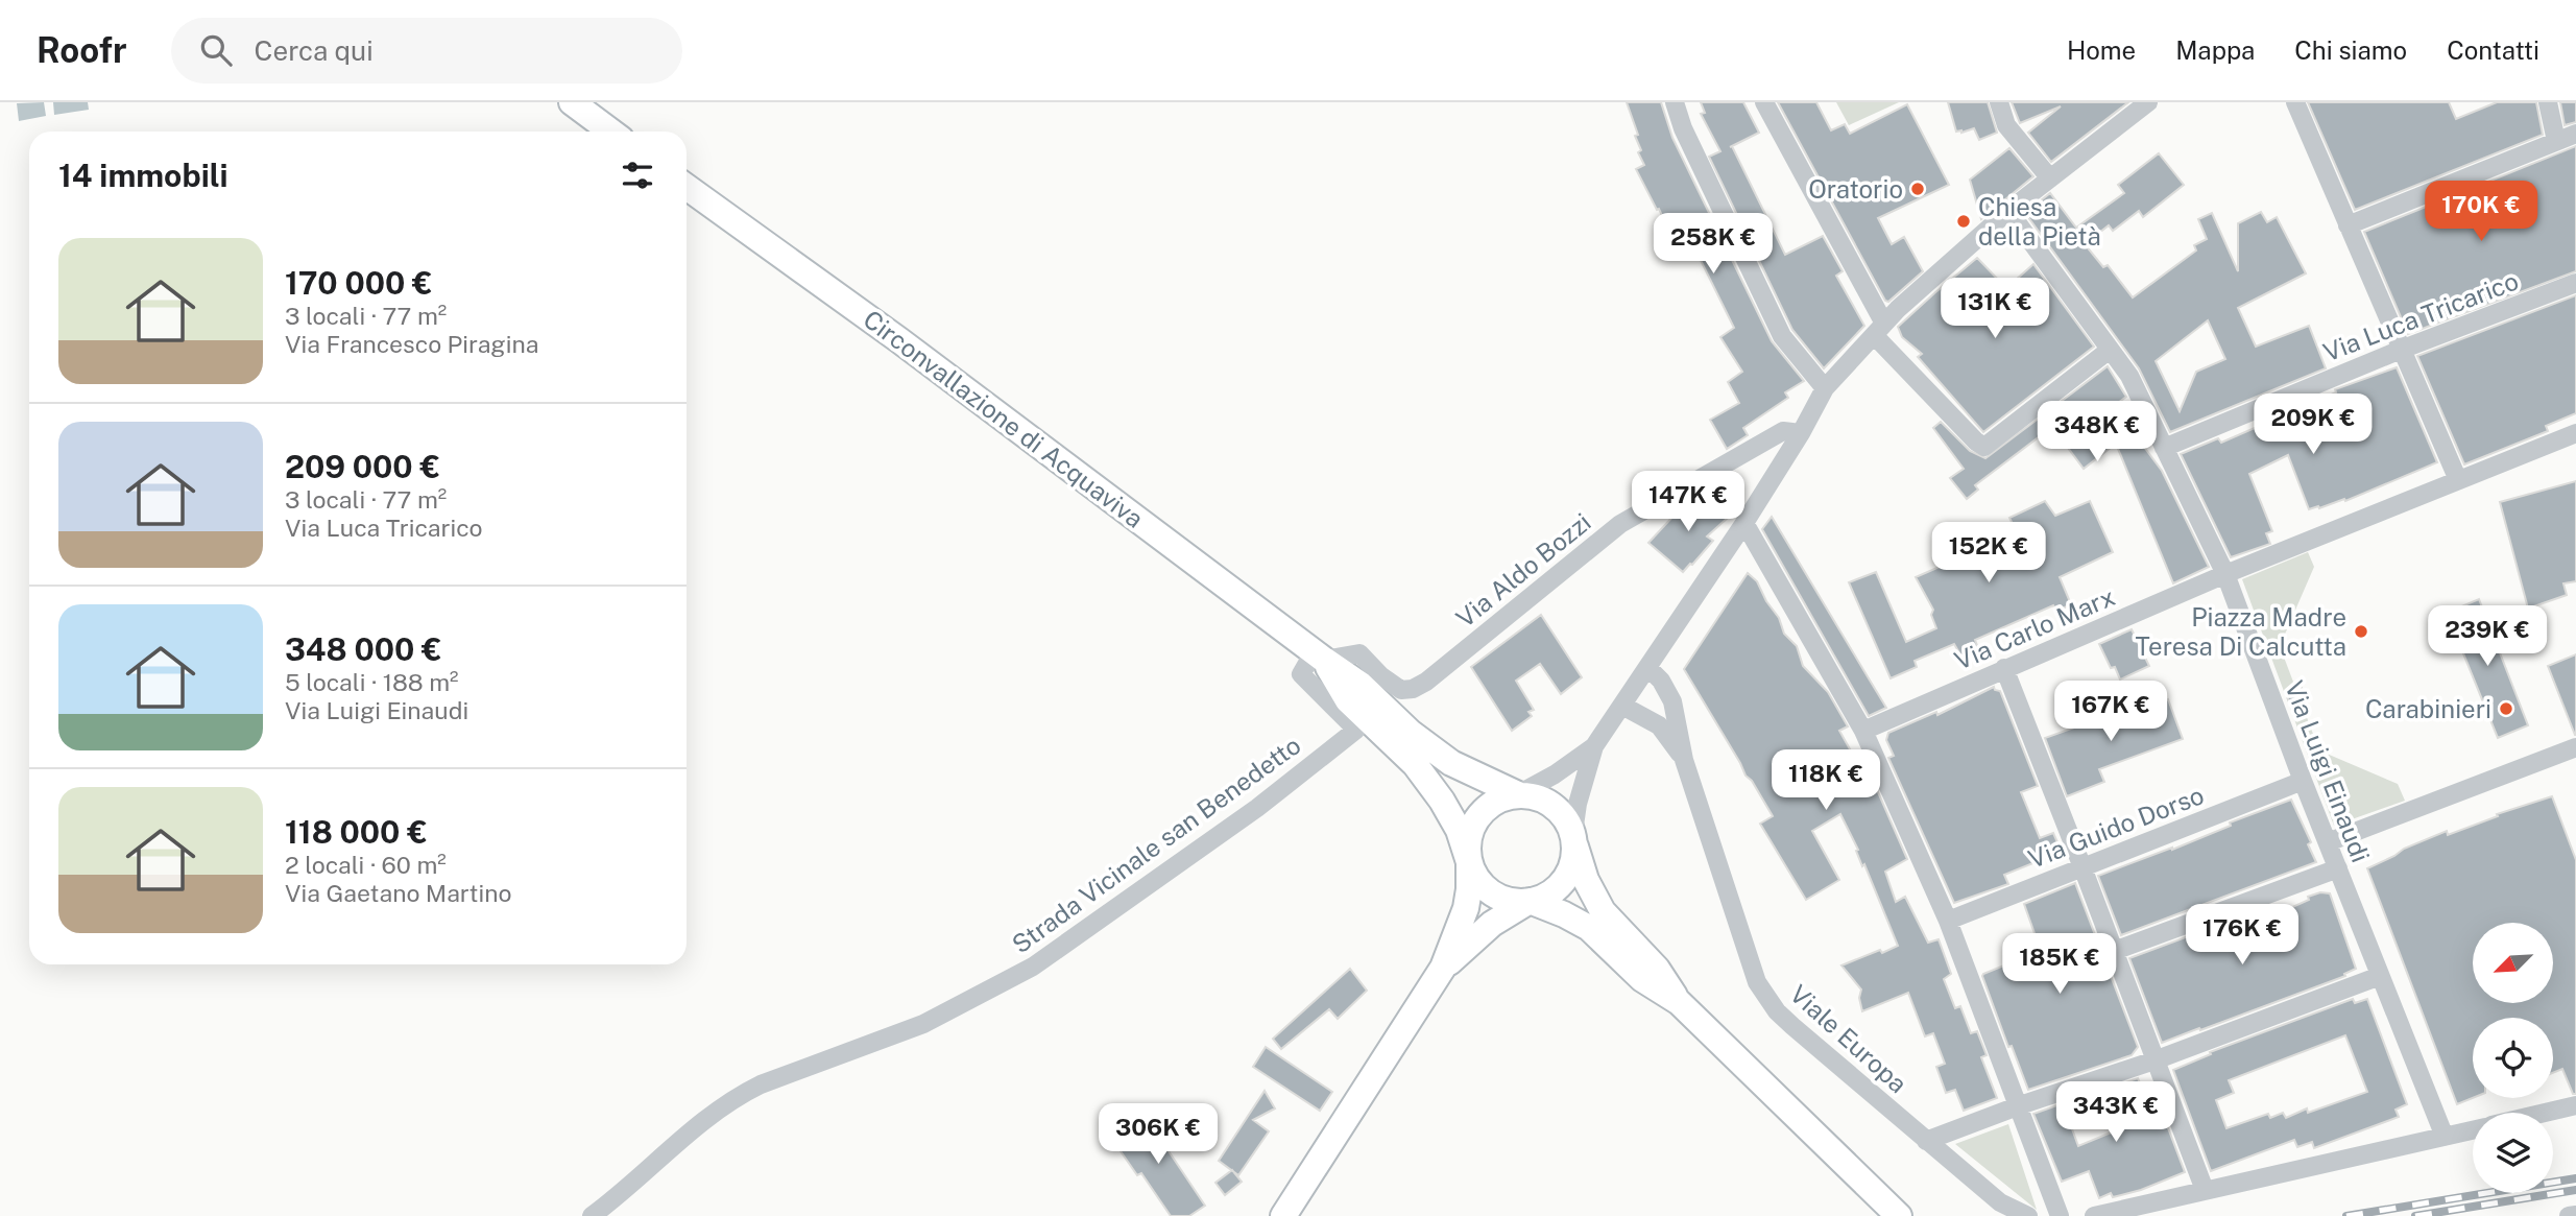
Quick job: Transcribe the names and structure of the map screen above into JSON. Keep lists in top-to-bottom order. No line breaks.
{"streets":{"main road":["Circonvallazione di Acquaviva"],"street":["Via Luca Tricarico","Via Aldo Bozzi","Via Carlo Marx","Via Luigi Einaudi","Via Guido Dorso","Strada Vicinale san Benedetto","Viale Europa"]},"crossings":[["Via Luca Tricarico","Via Luigi Einaudi"],["Circonvallazione di Acquaviva","Via Aldo Bozzi"],["Circonvallazione di Acquaviva","Strada Vicinale san Benedetto"],["Via Aldo Bozzi","Strada Vicinale san Benedetto"],["Via Carlo Marx","Via Luigi Einaudi"],["Via Luigi Einaudi","Via Guido Dorso"]],"places":["Oratorio","Chiesa della Pietà","Piazza Madre Teresa Di Calcutta","Carabinieri"],"north":"bottom left","page":{"header":"Roofr","search":"Cerca qui","nav":["Home","Mappa","Chi siamo","Contatti"],"heading":"14 immobili","price":["170K €","258K €","131K €","209K €","348K €","147K €","152K €","239K €","167K €","118K €","176K €","185K €","343K €","306K €"],"list":[{"name":"170 000 €","note":"3 locali · 77 m² · Via Francesco Piragina"},{"name":"209 000 €","note":"3 locali · 77 m² · Via Luca Tricarico"},{"name":"348 000 €","note":"5 locali · 188 m² · Via Luigi Einaudi"},{"name":"118 000 €","note":"2 locali · 60 m² · Via Gaetano Martino"}]}}
